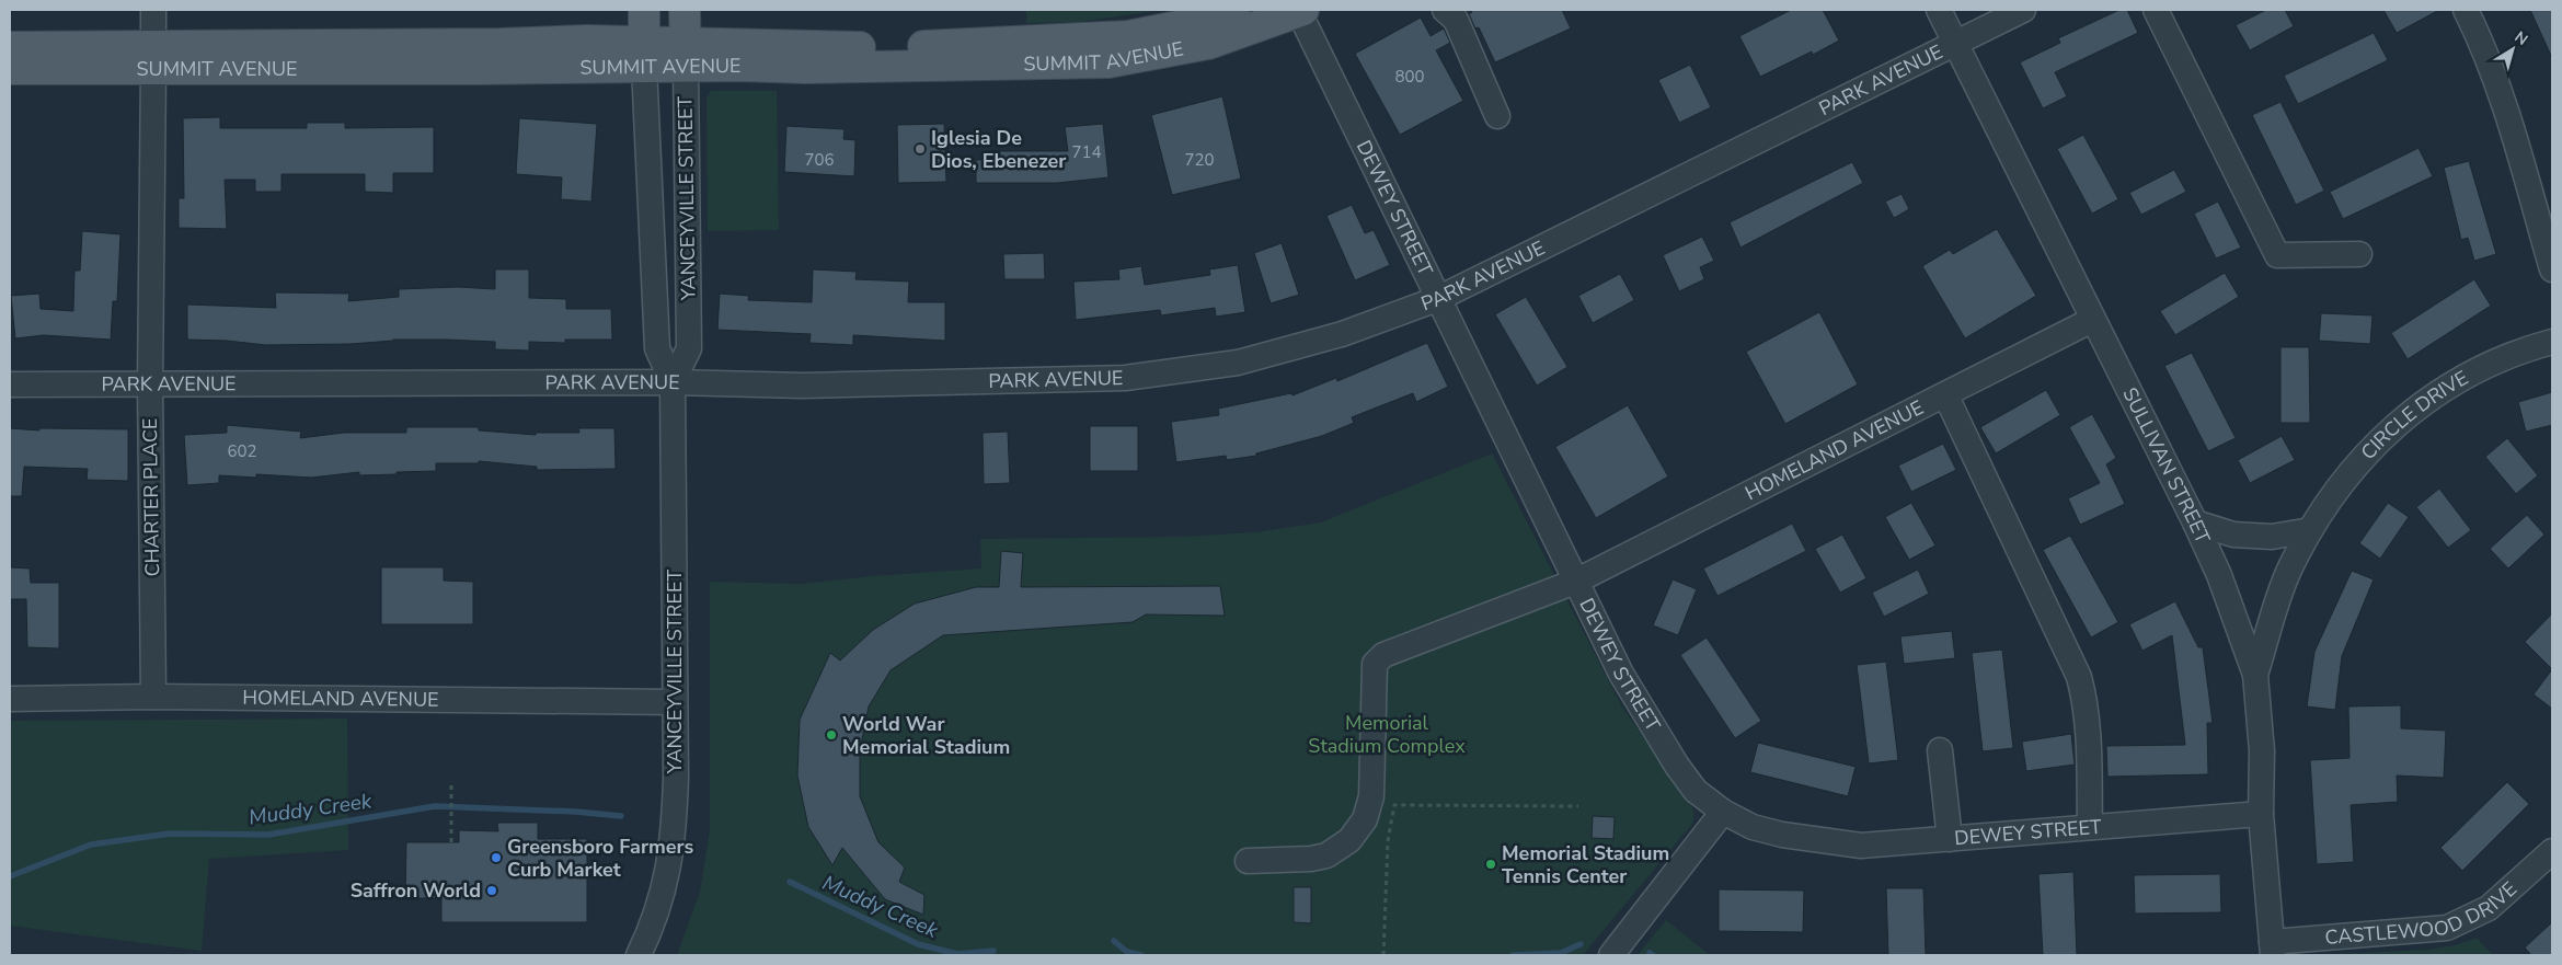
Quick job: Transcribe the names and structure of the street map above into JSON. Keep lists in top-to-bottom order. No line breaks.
{"streets":{"main road":["SUMMIT AVENUE","YANCEYVILLE STREET"],"street":["PARK AVENUE","DEWEY STREET","CIRCLE DRIVE","HOMELAND AVENUE","SULLIVAN STREET","CHARTER PLACE","CASTLEWOOD DRIVE"]},"crossings":[["SUMMIT AVENUE","YANCEYVILLE STREET"],["SUMMIT AVENUE","DEWEY STREET"],["SUMMIT AVENUE","CHARTER PLACE"],["PARK AVENUE","YANCEYVILLE STREET"],["PARK AVENUE","DEWEY STREET"],["PARK AVENUE","SULLIVAN STREET"],["PARK AVENUE","CHARTER PLACE"],["YANCEYVILLE STREET","HOMELAND AVENUE"],["DEWEY STREET","HOMELAND AVENUE"],["DEWEY STREET","SULLIVAN STREET"],["CIRCLE DRIVE","SULLIVAN STREET"],["HOMELAND AVENUE","SULLIVAN STREET"],["HOMELAND AVENUE","CHARTER PLACE"],["SULLIVAN STREET","CASTLEWOOD DRIVE"]],"water":["Muddy Creek"],"parks":["Memorial Stadium Complex"],"places":["Iglesia De Dios, Ebenezer","World War Memorial Stadium","Greensboro Farmers Curb Market","Memorial Stadium Tennis Center","Saffron World"],"house_numbers":["800","714","706","720","602"],"north":"top right"}
